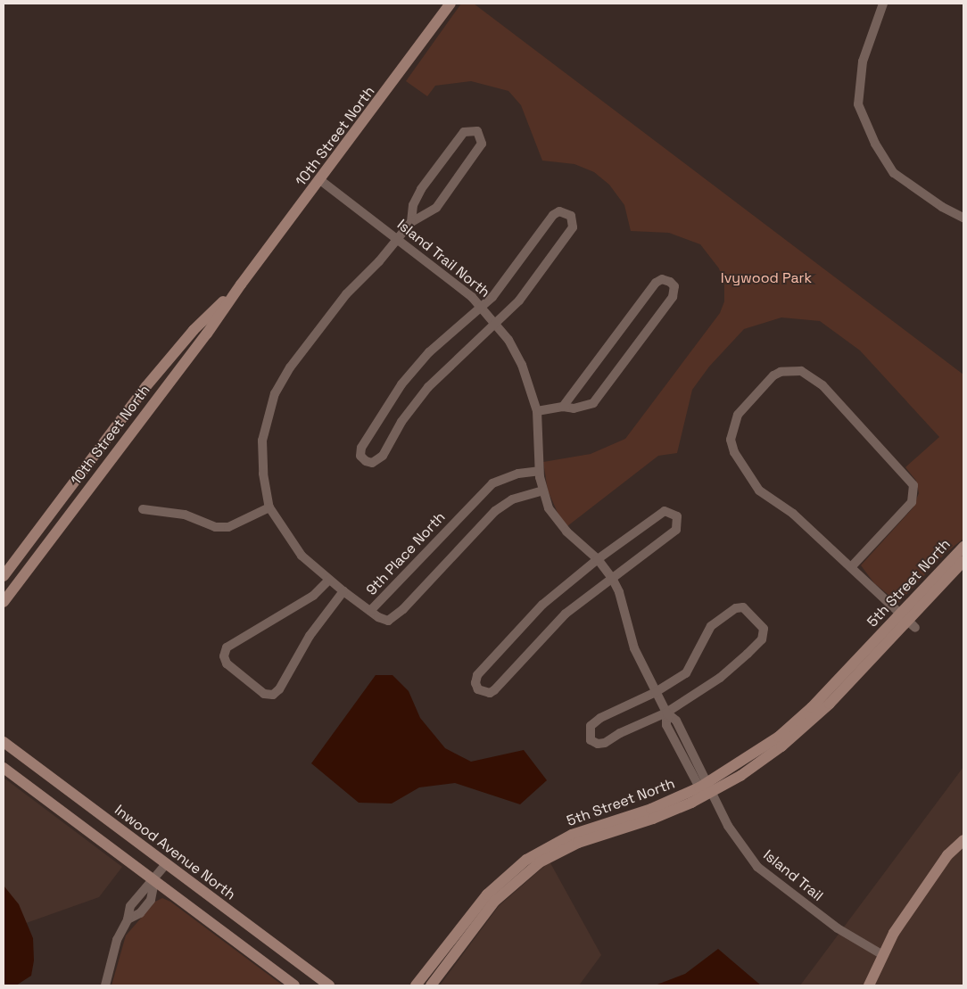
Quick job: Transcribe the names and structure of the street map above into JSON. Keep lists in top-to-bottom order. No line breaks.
{"streets":{"main road":["10th Street North","5th Street North","Inwood Avenue North"],"street":["Island Trail North","9th Place North","Island Trail"]},"crossings":[["10th Street North","Island Trail North"],["Island Trail North","9th Place North"],["Island Trail North","5th Street North"],["Island Trail North","Island Trail"],["5th Street North","Island Trail"]],"parks":["Ivywood Park"]}
